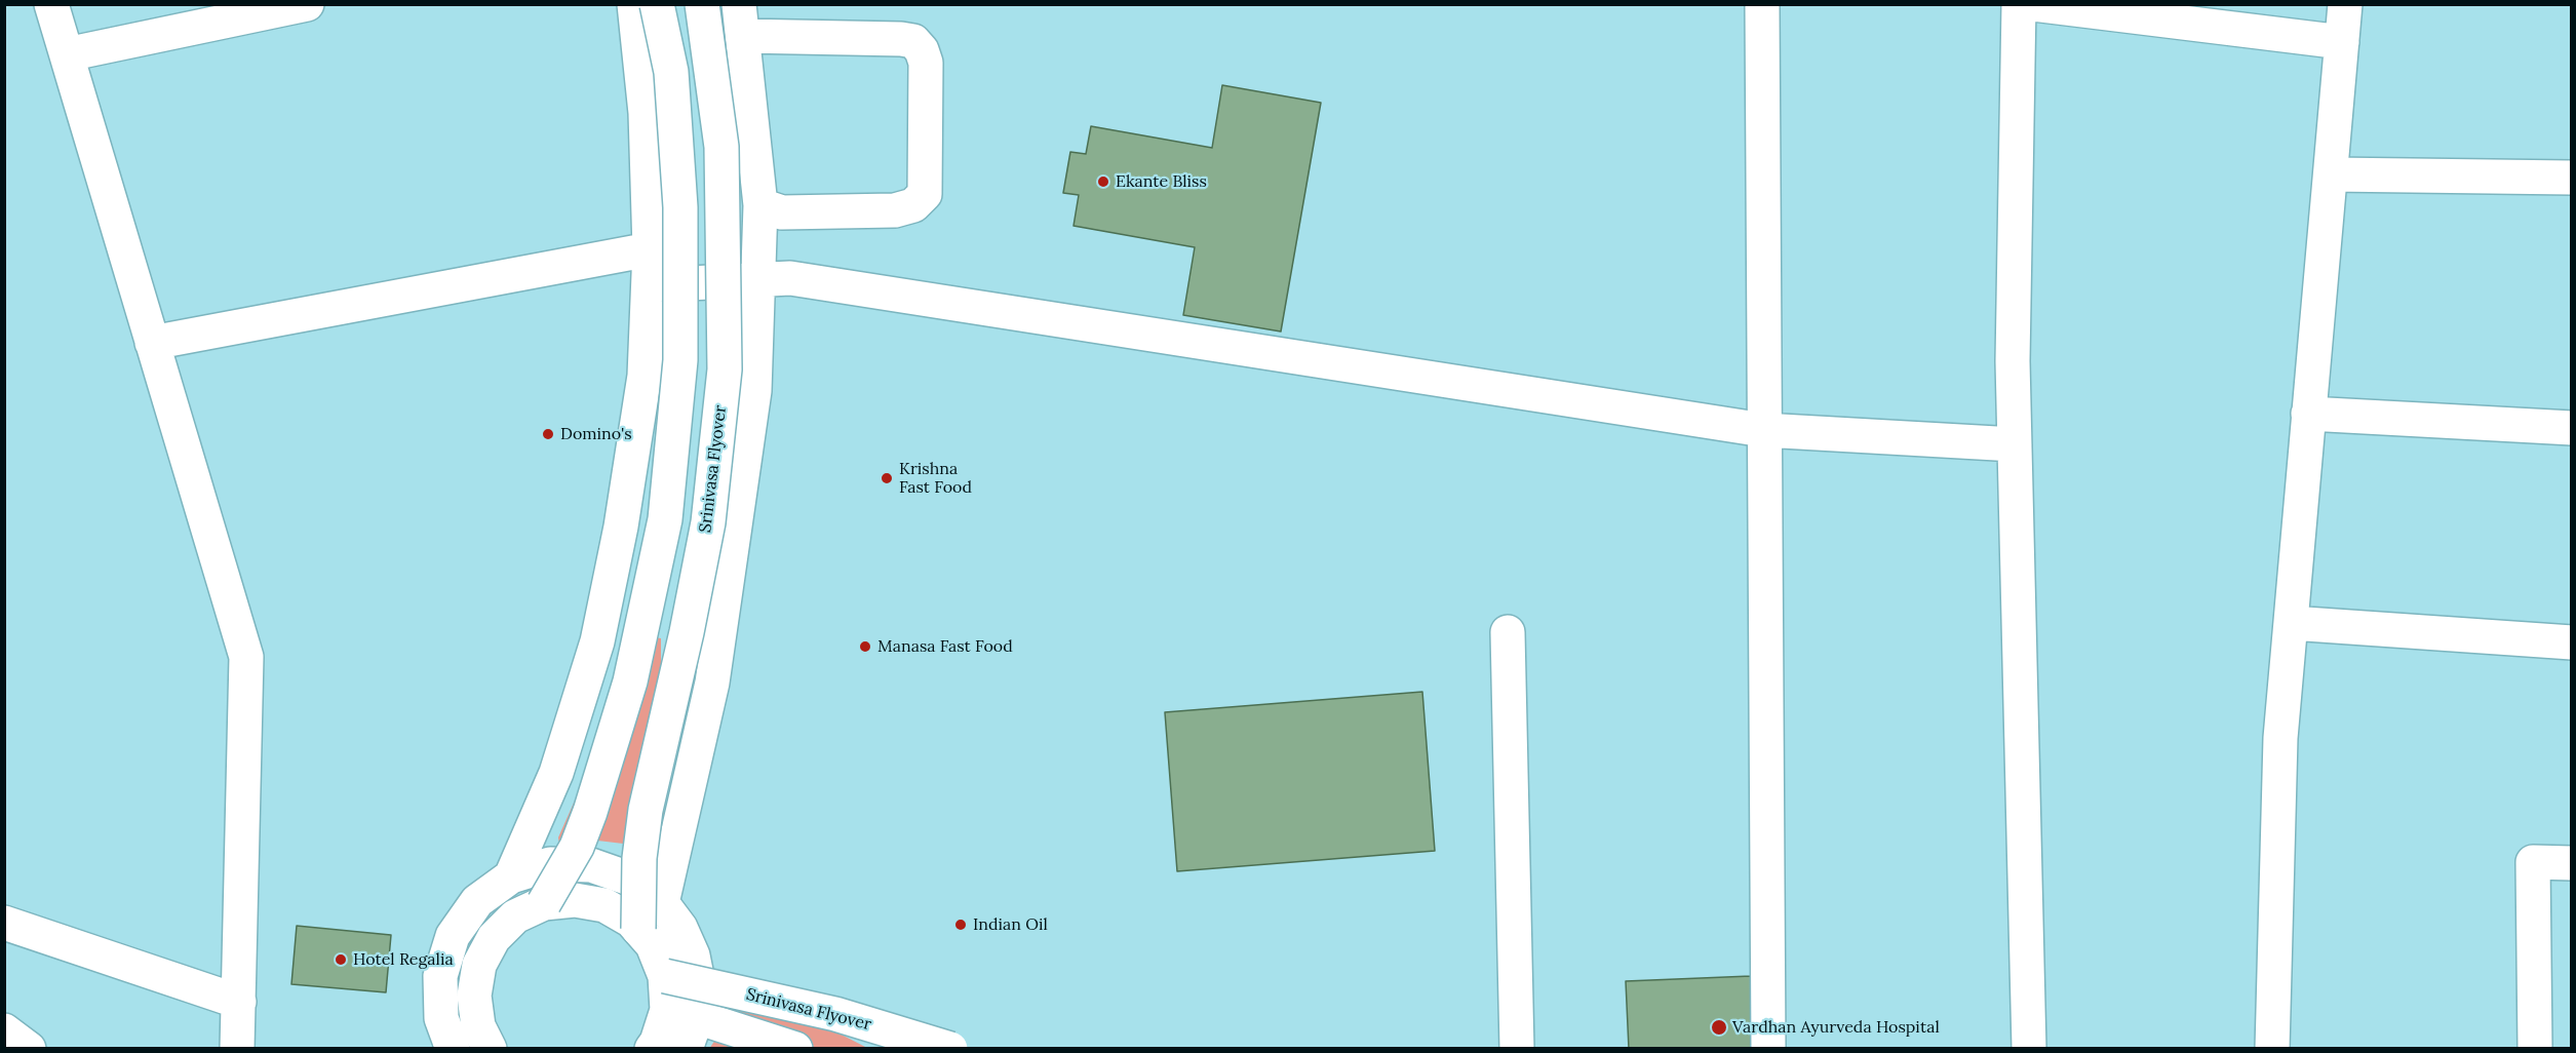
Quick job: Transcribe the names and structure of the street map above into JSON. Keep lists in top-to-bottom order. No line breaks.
{"streets":{"street":["Srinivasa Flyover"]},"places":["Ekante Bliss","Domino's","Krishna Fast Food","Manasa Fast Food","Indian Oil","Hotel Regalia","Vardhan Ayurveda Hospital"]}
